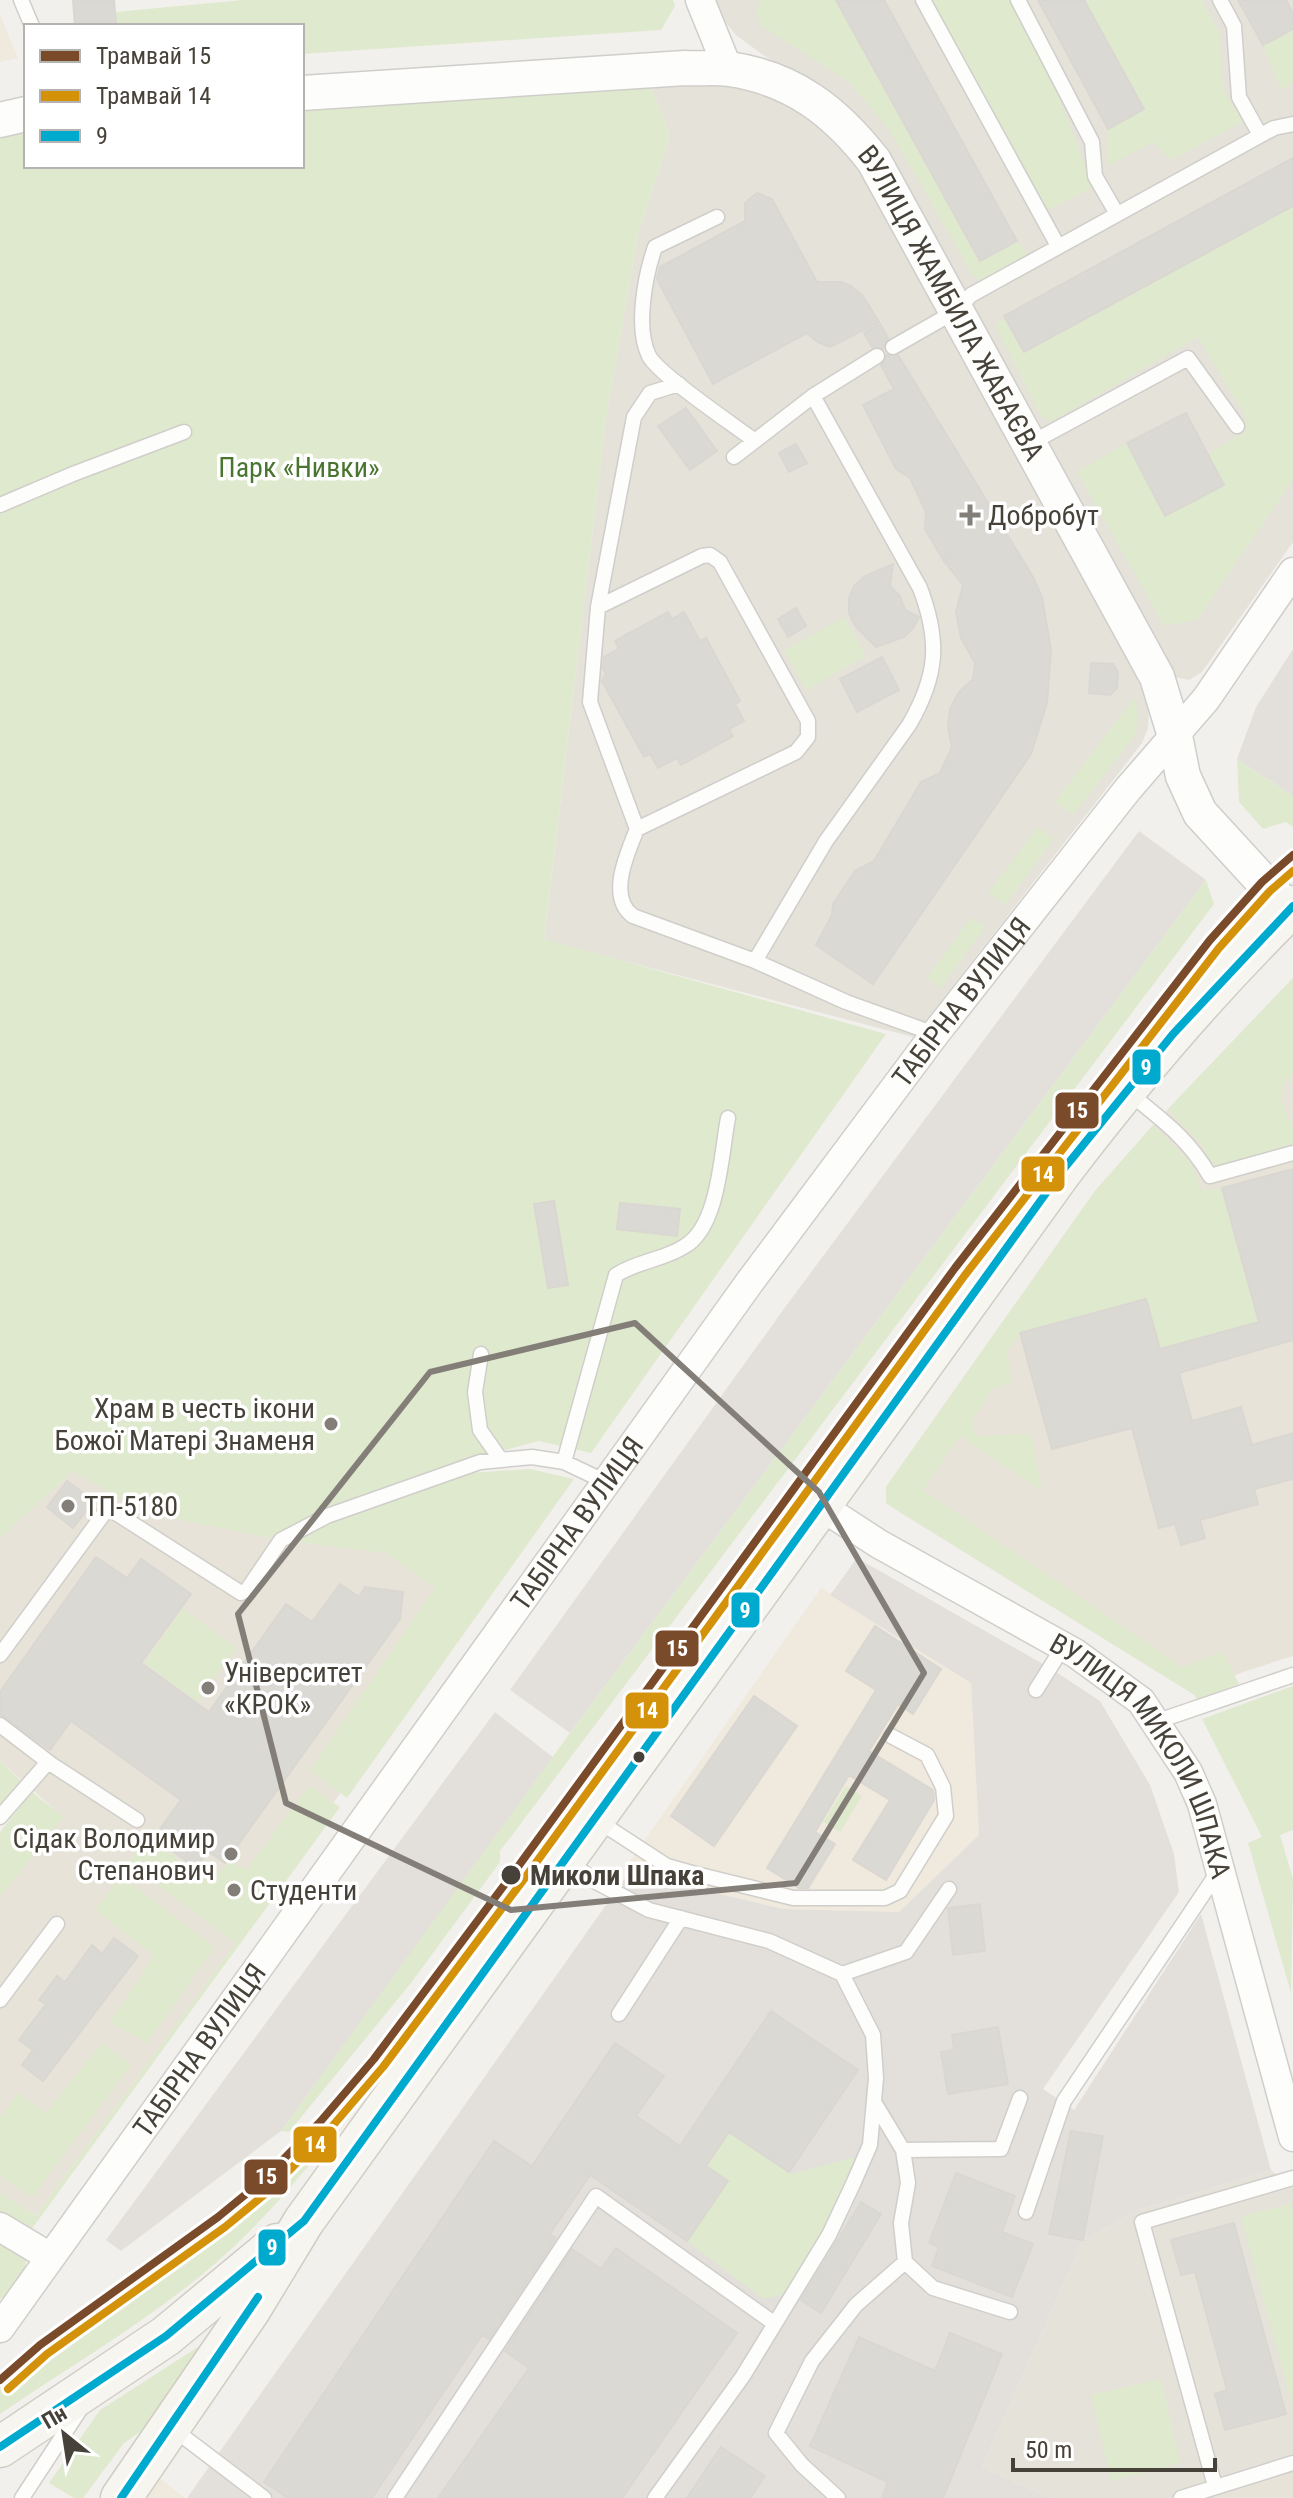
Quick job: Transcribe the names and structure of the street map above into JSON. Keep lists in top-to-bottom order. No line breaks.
{"streets":{"street":["ВУЛИЦЯ ЖАМБИЛА ЖАБАЄВА","ТАБІРНА ВУЛИЦЯ","ВУЛИЦЯ МИКОЛИ ШПАКА"]},"crossings":[["ВУЛИЦЯ ЖАМБИЛА ЖАБАЄВА","ТАБІРНА ВУЛИЦЯ"]],"parks":["Парк «Нивки»"],"places":{"health":["Добробут"],"other":["Храм в честь ікони Божої Матері Знаменя","ТП-5180","Університет «КРОК»","Сідак Володимир Степанович","Миколи Шпака","Студенти"]},"lines":["tram line 15","tram line 14","transit line 9"],"legend":["Трамвай 15","Трамвай 14","9"],"scale_bar":"50 m","north":"top left"}
